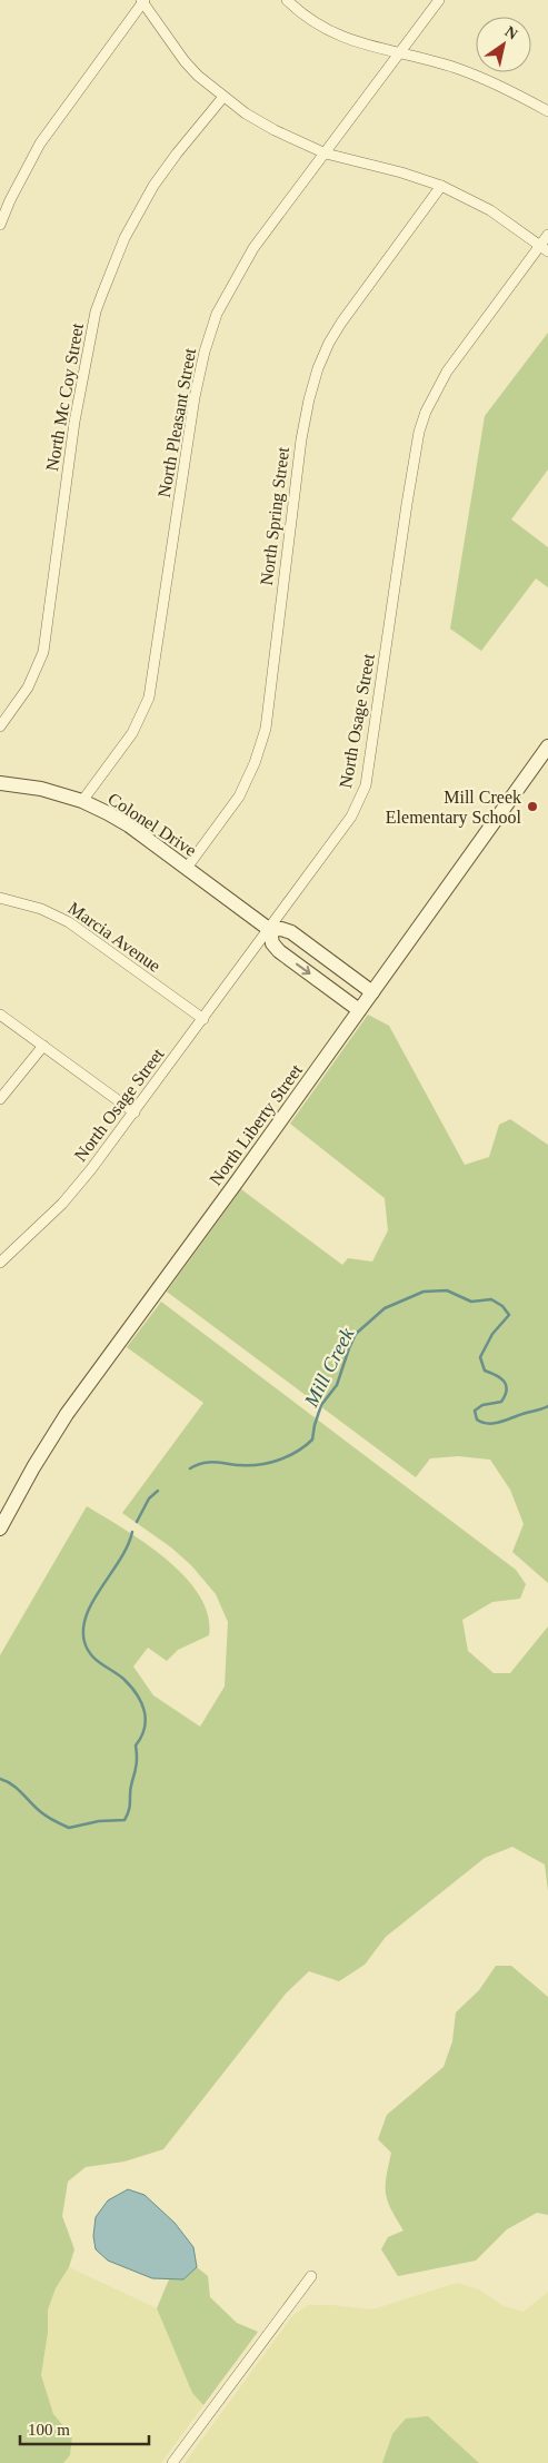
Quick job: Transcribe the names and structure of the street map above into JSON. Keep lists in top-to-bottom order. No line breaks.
{"streets":{"main road":["Colonel Drive","North Liberty Street"],"street":["North Mc Coy Street","North Pleasant Street","North Spring Street","North Osage Street","Marcia Avenue"]},"crossings":[["North Pleasant Street","Colonel Drive"],["North Spring Street","Colonel Drive"],["North Osage Street","Colonel Drive"],["North Osage Street","Marcia Avenue"],["Colonel Drive","North Liberty Street"]],"water":["Mill Creek"],"places":["Mill Creek Elementary School"],"scale_bar":"100 m","north":"top right"}
